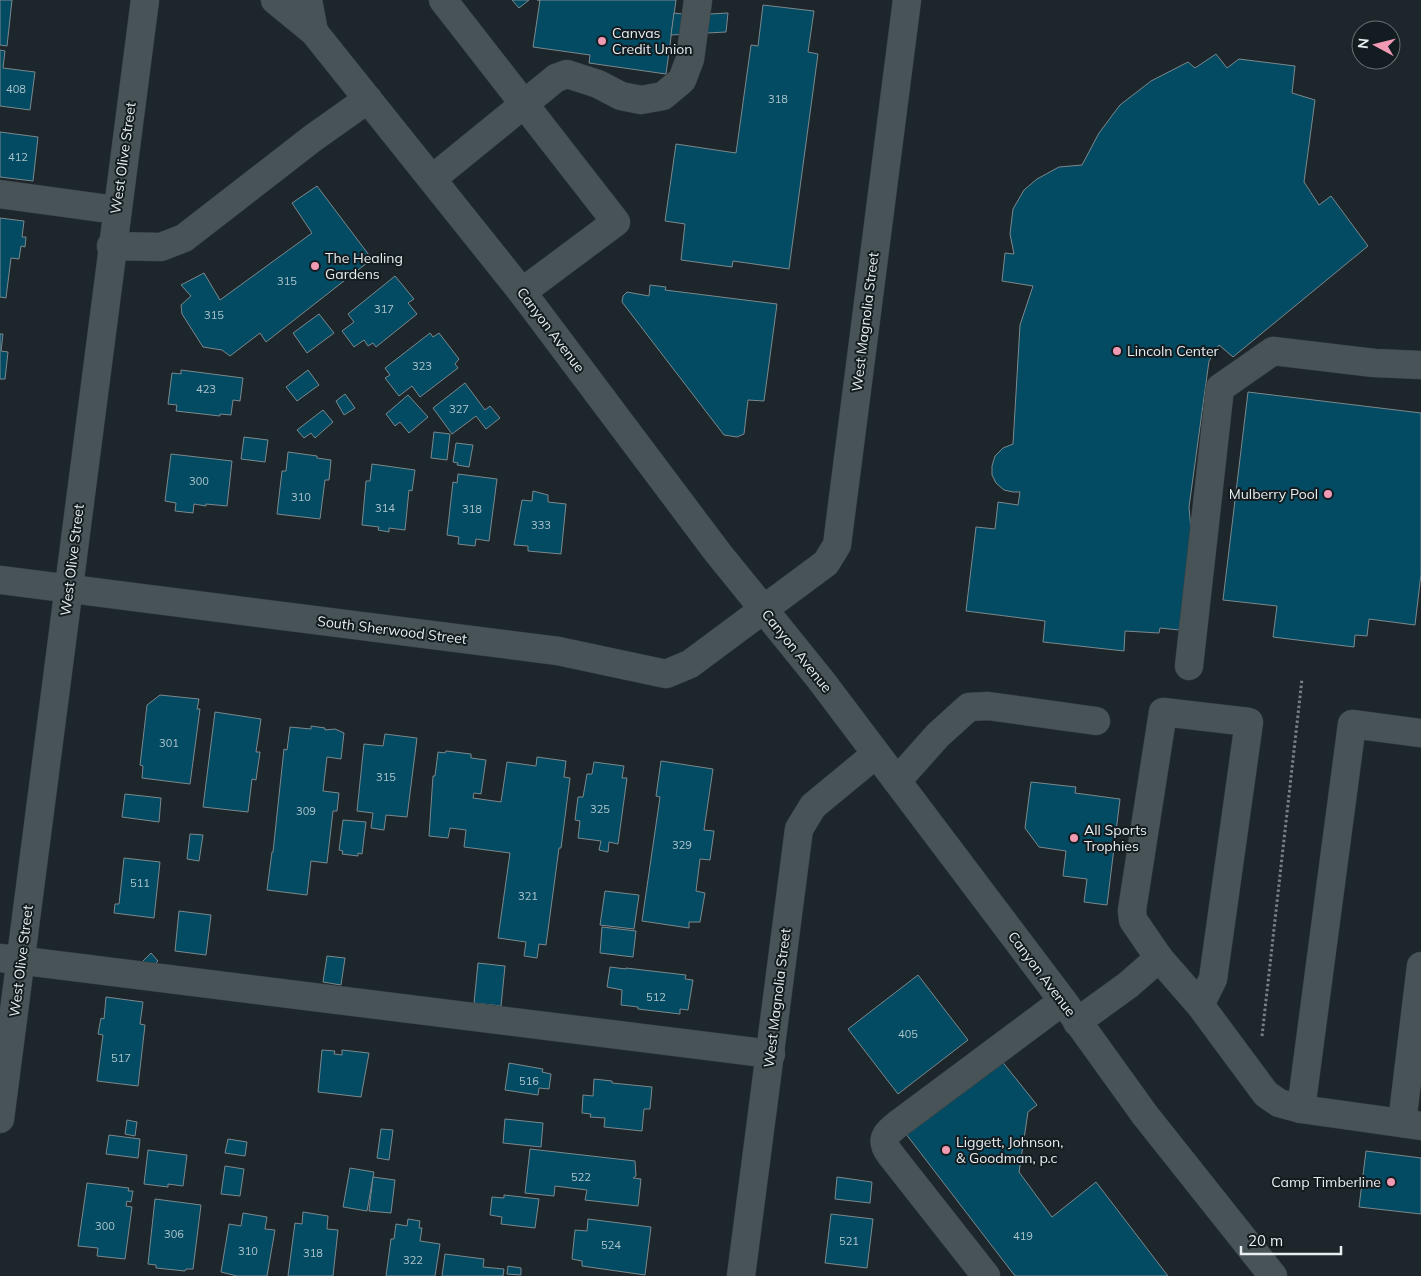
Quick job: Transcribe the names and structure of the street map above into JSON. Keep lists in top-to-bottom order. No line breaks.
{"streets":{"street":["West Olive Street","West Magnolia Street","Canyon Avenue","South Sherwood Street"]},"crossings":[["West Olive Street","South Sherwood Street"],["West Magnolia Street","Canyon Avenue"],["West Magnolia Street","South Sherwood Street"],["Canyon Avenue","South Sherwood Street"]],"places":["Canvas Credit Union","The Healing Gardens","Lincoln Center","Mulberry Pool","All Sports Trophies","Liggett, Johnson, & Goodman, p.c","Camp Timberline"],"house_numbers":["408","318","412","315","317","315","323","423","327","300","310","314","318","333","301","315","325","309","329","511","321","512","405","517","516","522","300","306","419","521","524","310","318","322"],"scale_bar":"20 m","north":"left"}
